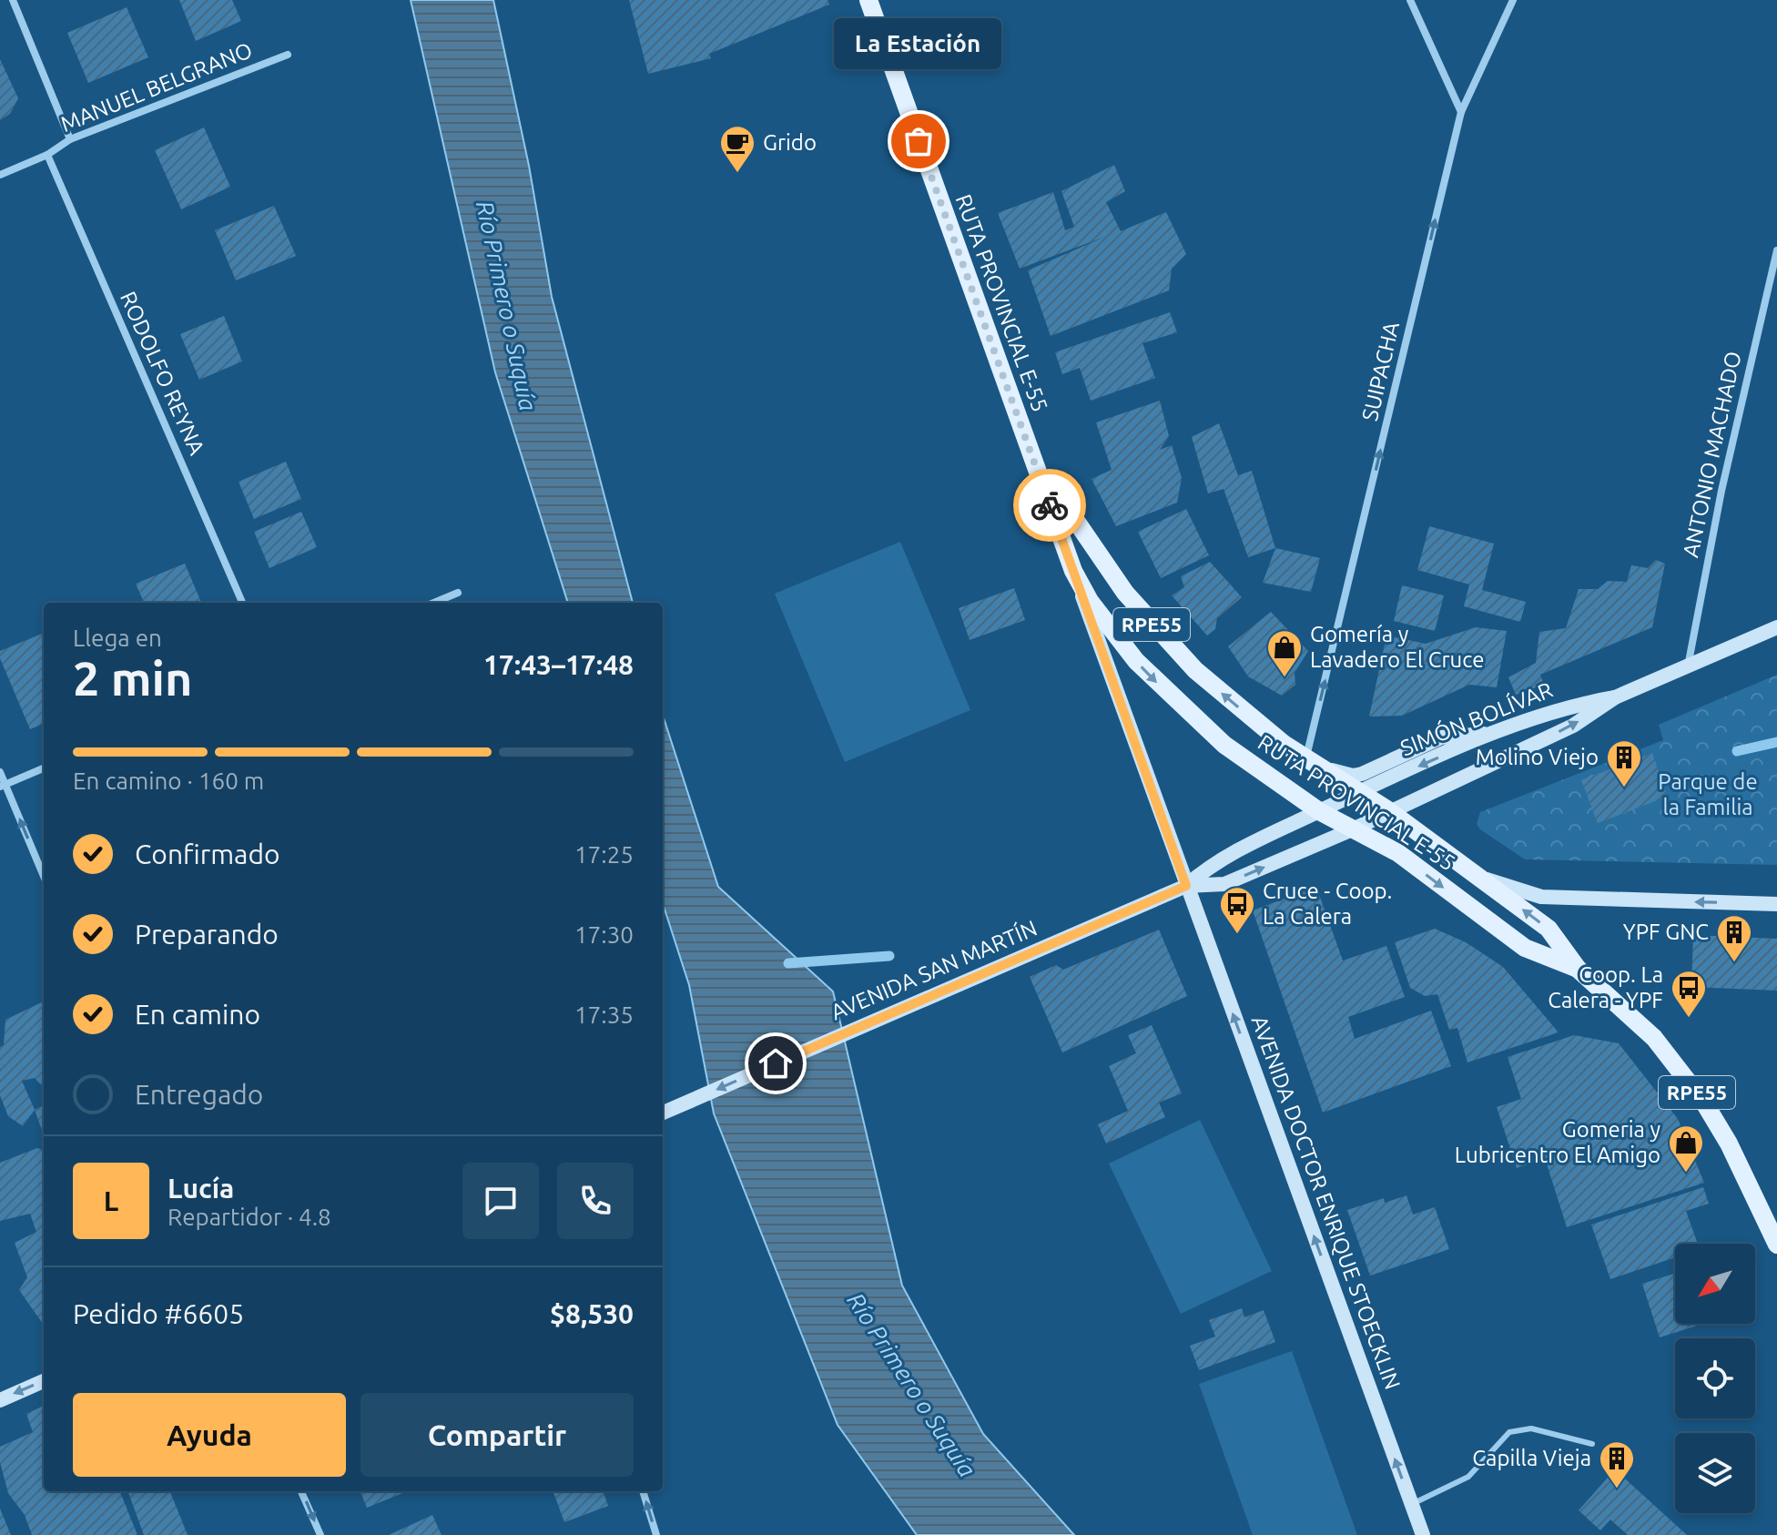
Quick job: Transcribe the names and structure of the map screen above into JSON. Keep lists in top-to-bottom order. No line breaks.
{"streets":{"main road":["RUTA PROVINCIAL E-55","RPE55"],"street":["MANUEL BELGRANO","SUIPACHA","RODOLFO REYNA","ANTONIO MACHADO","SIMÓN BOLÍVAR","AVENIDA SAN MARTÍN","AVENIDA DOCTOR ENRIQUE STOECKLIN"]},"crossings":[["MANUEL BELGRANO","RODOLFO REYNA"],["RUTA PROVINCIAL E-55","SUIPACHA"],["RUTA PROVINCIAL E-55","SIMÓN BOLÍVAR"],["RUTA PROVINCIAL E-55","AVENIDA SAN MARTÍN"],["RUTA PROVINCIAL E-55","AVENIDA DOCTOR ENRIQUE STOECKLIN"],["ANTONIO MACHADO","SIMÓN BOLÍVAR"],["SIMÓN BOLÍVAR","AVENIDA SAN MARTÍN"],["AVENIDA SAN MARTÍN","AVENIDA DOCTOR ENRIQUE STOECKLIN"]],"one_way":["SUIPACHA","AVENIDA DOCTOR ENRIQUE STOECKLIN"],"water":["Río Primero o Suquía"],"parks":["Parque de la Familia"],"places":{"other":["La Estación"],"cafe":["Grido"],"shop":["Gomería y Lavadero El Cruce","Gomeria y Lubricentro El Amigo"],"building":["Molino Viejo","YPF GNC","Capilla Vieja"],"bus stop":["Cruce - Coop. La Calera","Coop. La Calera - YPF"]},"north":"bottom left","page":{"bubble":"La Estación","heading":["2 min","Llega en","17:43–17:48"],"panel":["Lucía","Repartidor · 4.8","Pedido #6605","$8,530"],"bar":"En camino · 160 m","list":[["Confirmado","17:25"],["Preparando","17:30"],["En camino","17:35"],"Entregado"],"round":"L","buttons":["Ayuda","Compartir"]}}
